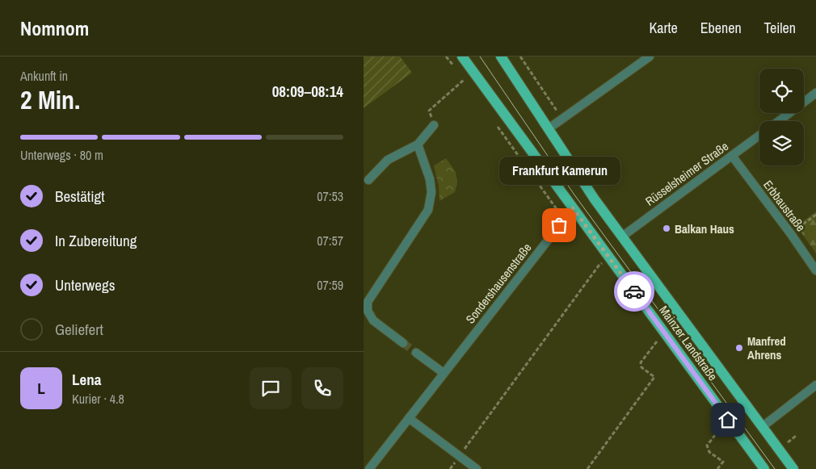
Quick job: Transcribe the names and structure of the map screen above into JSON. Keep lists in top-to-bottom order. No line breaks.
{"streets":{"main road":["Mainzer Landstraße"],"street":["Rüsselsheimer Straße","Erbbaustraße","Sondershausenstraße"]},"crossings":[["Rüsselsheimer Straße","Erbbaustraße"],["Rüsselsheimer Straße","Mainzer Landstraße"],["Sondershausenstraße","Mainzer Landstraße"]],"places":["Frankfurt Kamerun","Balkan Haus","Manfred Ahrens"],"page":{"header":"Nomnom","nav":["Karte","Ebenen","Teilen"],"heading":["2 Min.","Ankunft in","08:09–08:14"],"panel":["Lena","Kurier · 4.8"],"bar":"Unterwegs · 80 m","bubble":"Frankfurt Kamerun","list":[["Bestätigt","07:53"],["In Zubereitung","07:57"],["Unterwegs","07:59"],"Geliefert"],"round":"L"}}
